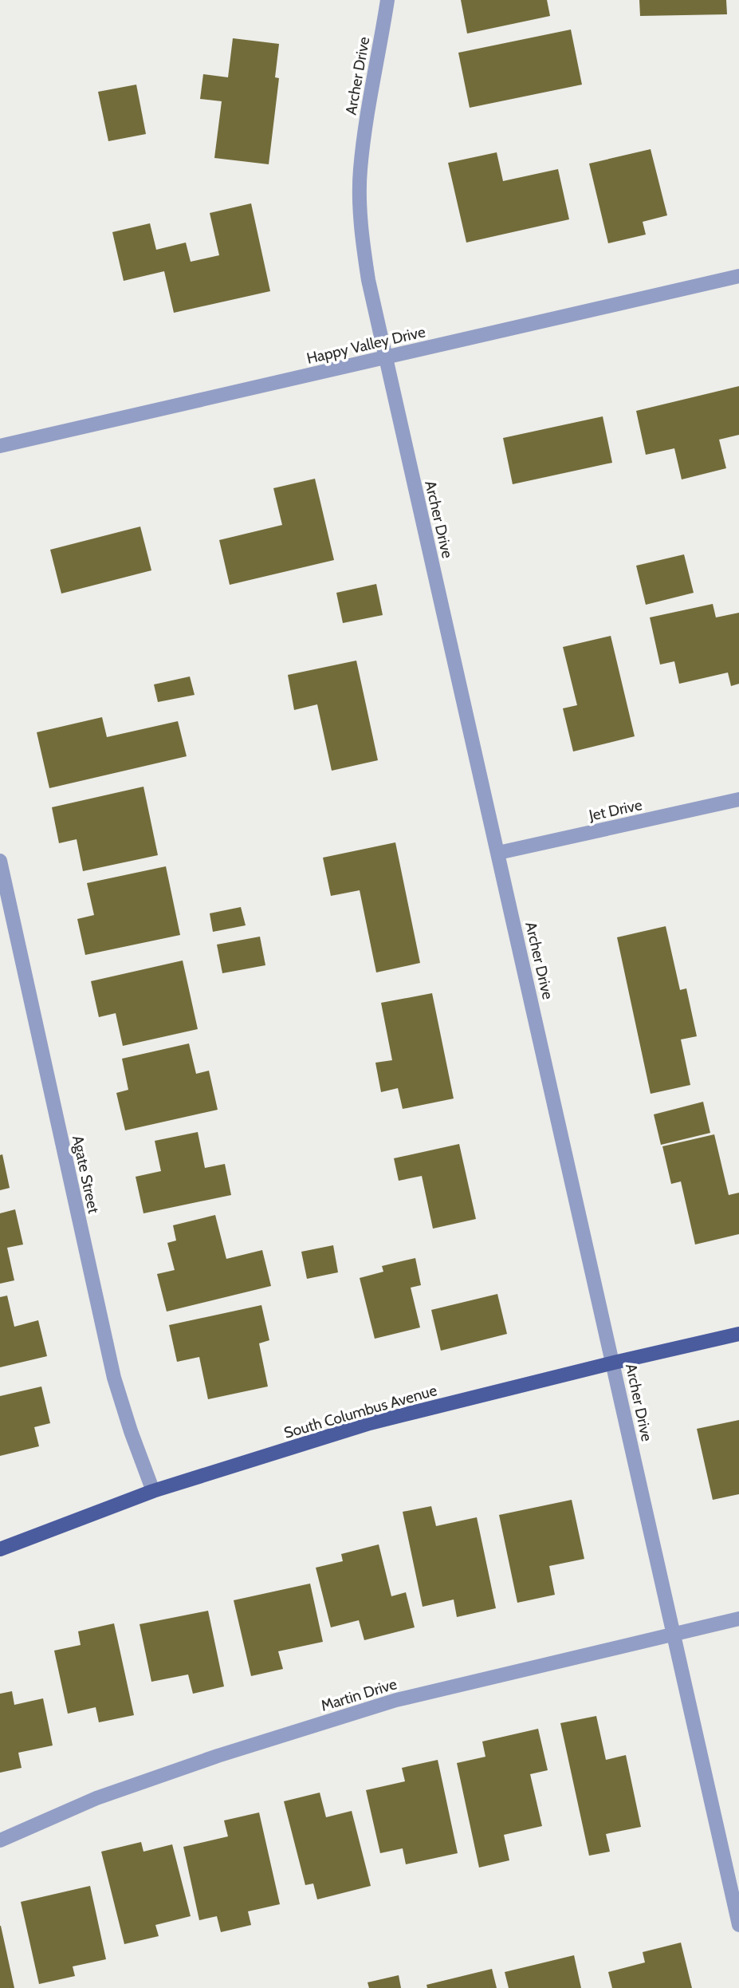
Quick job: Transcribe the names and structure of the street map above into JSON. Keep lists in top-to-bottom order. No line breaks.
{"streets":{"main road":["South Columbus Avenue"],"street":["Archer Drive","Happy Valley Drive","Jet Drive","Agate Street","Martin Drive"]},"crossings":[["Archer Drive","Happy Valley Drive"],["Archer Drive","Jet Drive"],["Archer Drive","South Columbus Avenue"],["Archer Drive","Martin Drive"],["Agate Street","South Columbus Avenue"]]}
